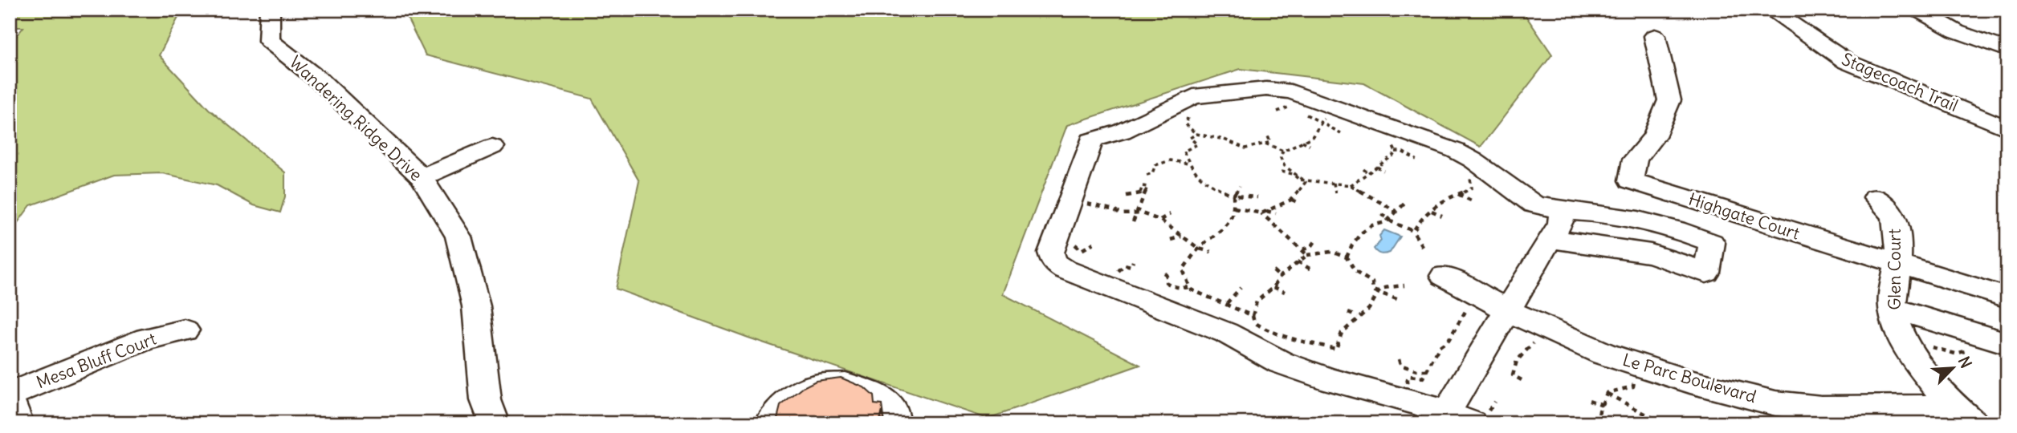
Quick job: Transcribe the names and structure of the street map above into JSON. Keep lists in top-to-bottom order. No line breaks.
{"streets":{"street":["Stagecoach Trail","Wandering Ridge Drive","Highgate Court","Glen Court","Mesa Bluff Court","Le Parc Boulevard"]},"crossings":[["Highgate Court","Glen Court"],["Glen Court","Le Parc Boulevard"]],"north":"top right"}
